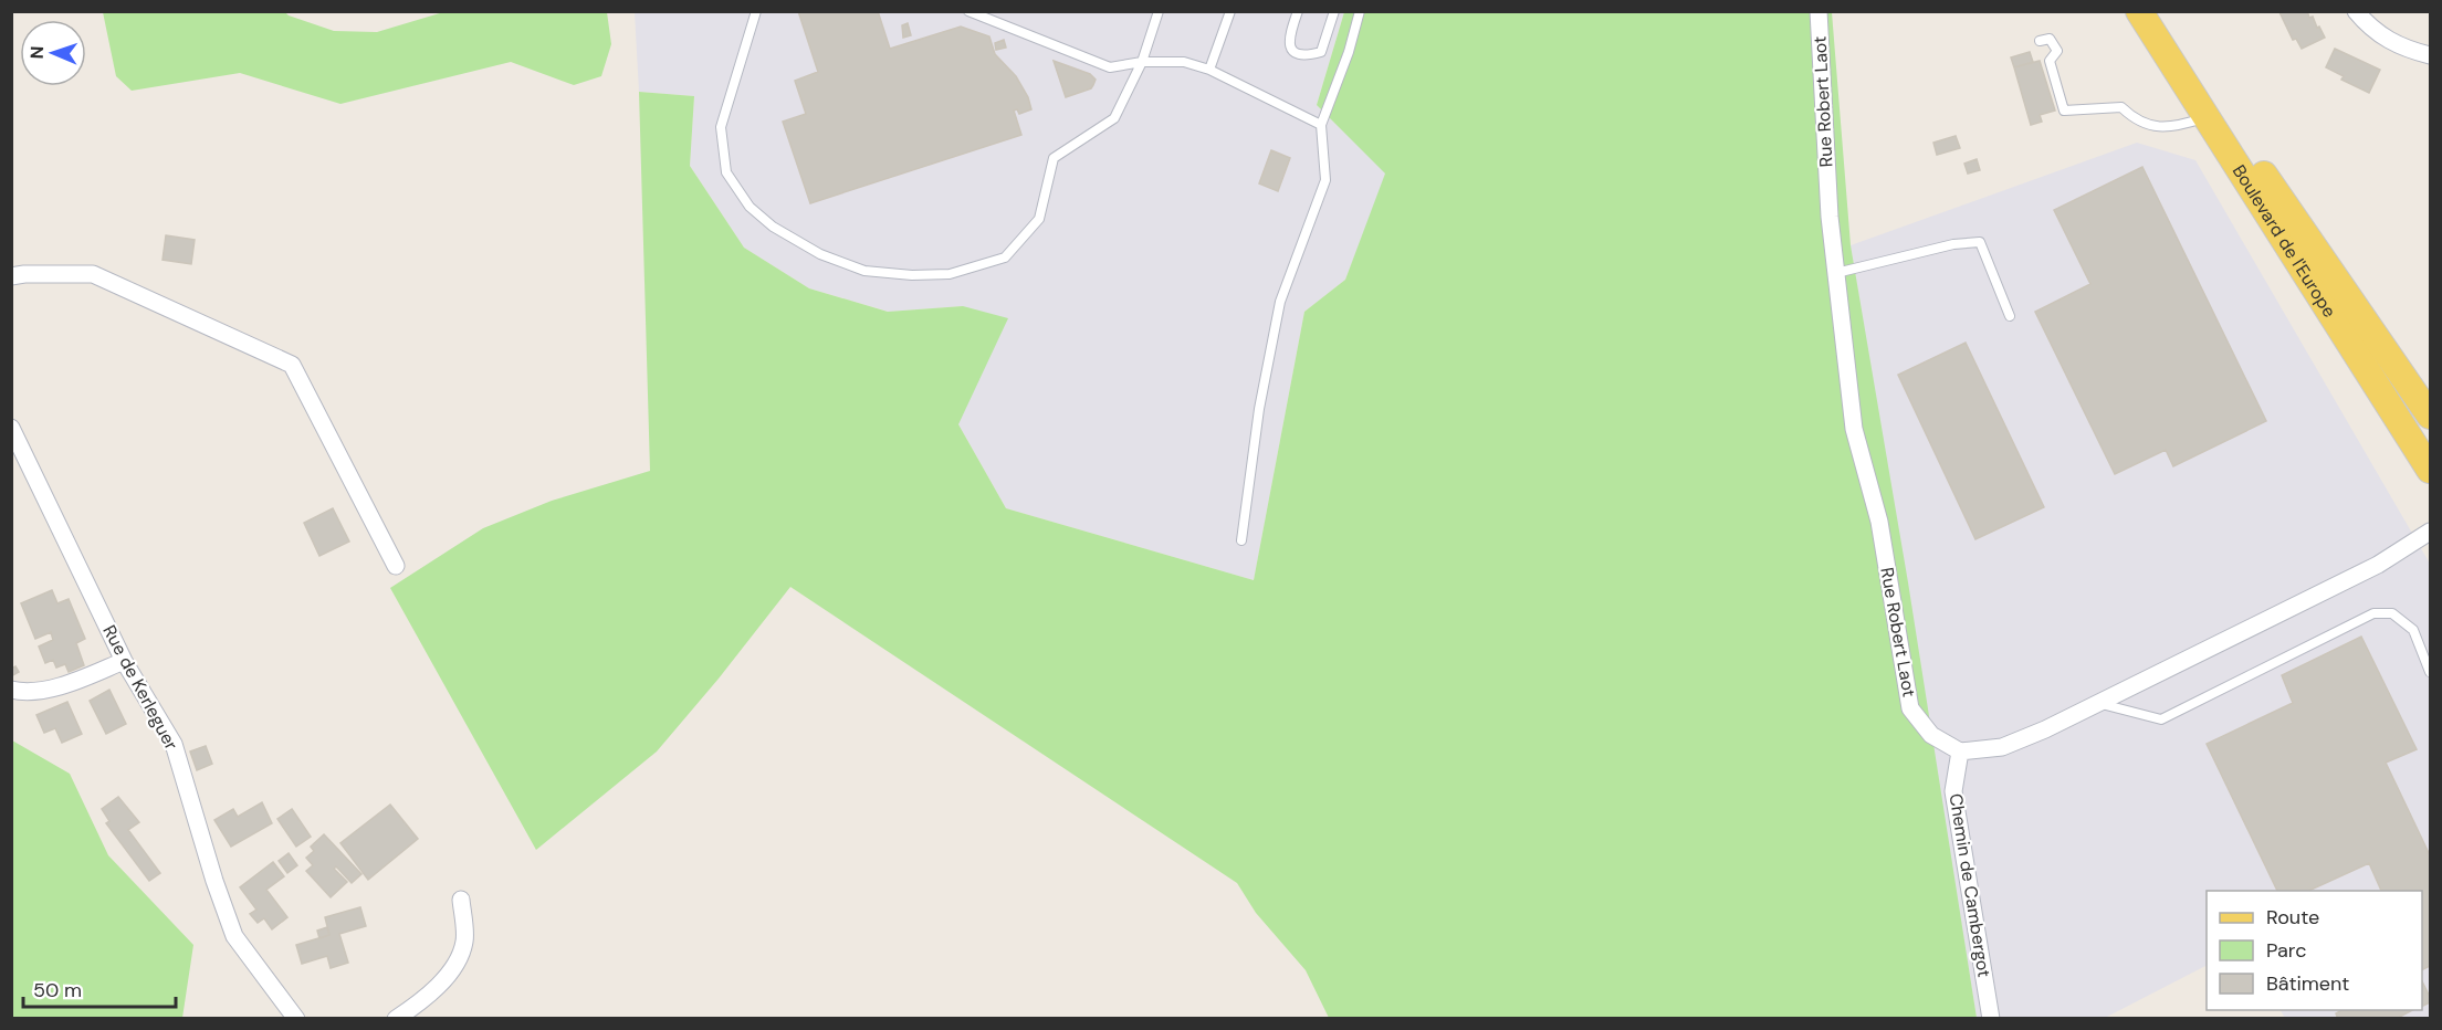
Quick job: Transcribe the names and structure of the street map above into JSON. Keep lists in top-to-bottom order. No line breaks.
{"streets":{"main road":["Boulevard de l'Europe"],"street":["Rue Robert Laot","Rue de Kerleguer","Chemin de Cambergot"]},"crossings":[["Rue Robert Laot","Chemin de Cambergot"]],"legend":["Route","Parc","Bâtiment"],"scale_bar":"50 m","north":"left"}
